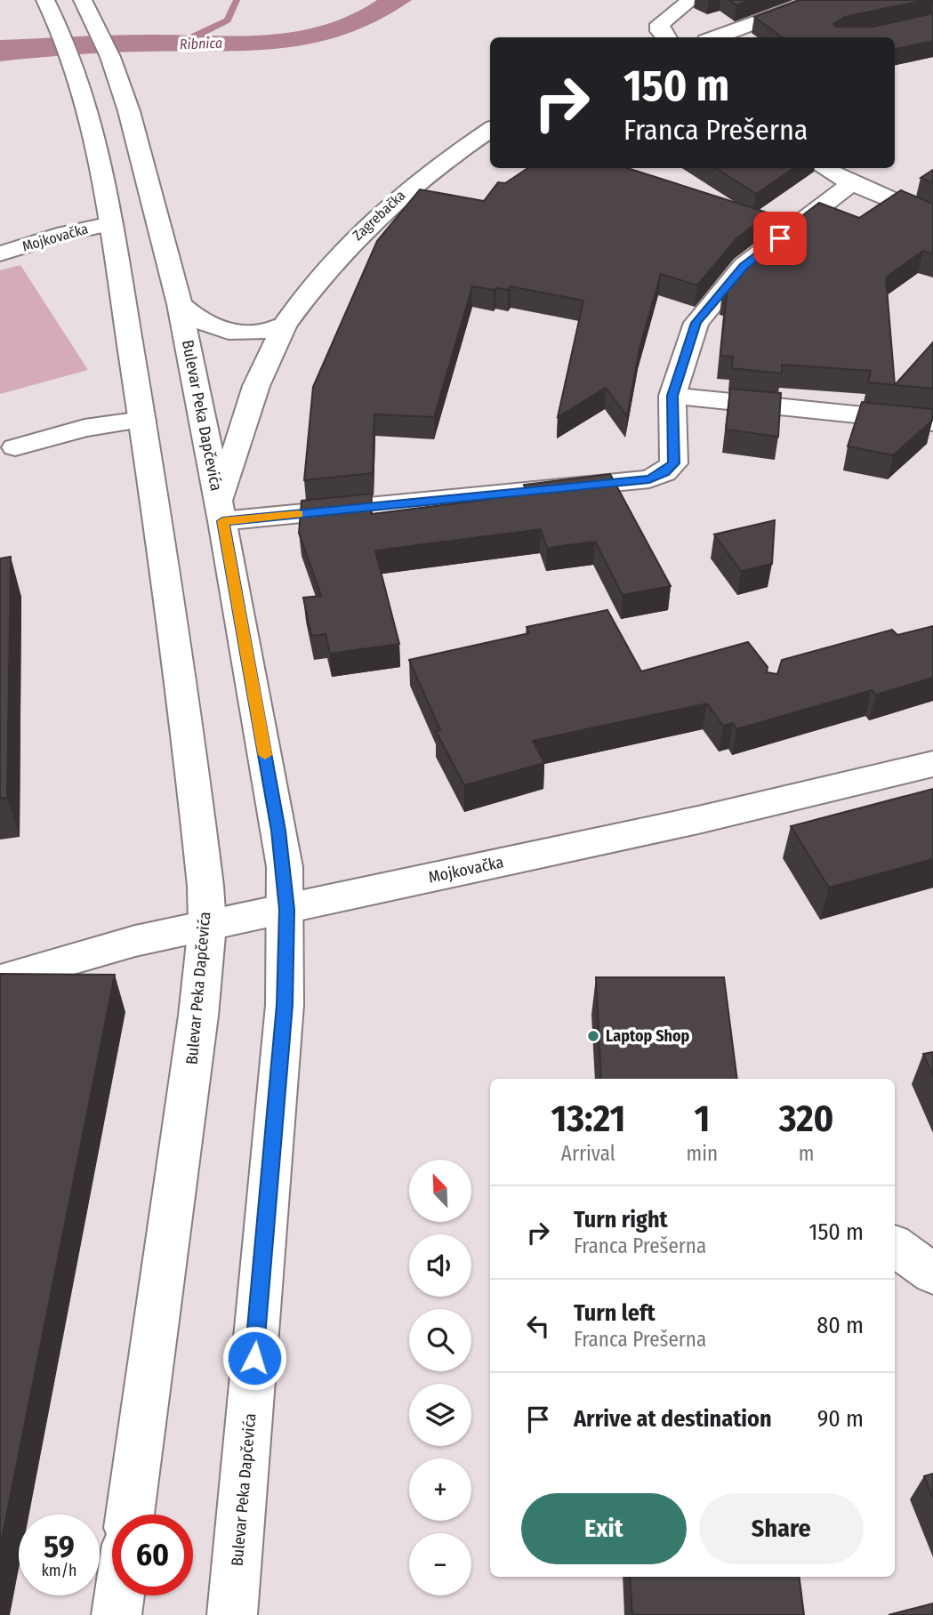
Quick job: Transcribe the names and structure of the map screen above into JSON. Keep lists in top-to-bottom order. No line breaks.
{"streets":{"main road":["Zagrebačka","Mojkovačka","Bulevar Peka Dapčevića"]},"crossings":[["Zagrebačka","Bulevar Peka Dapčevića"],["Mojkovačka","Bulevar Peka Dapčevića"]],"water":["Ribnica"],"places":["Laptop Shop"],"north":"top left","page":{"turn":["150 m","Franca Prešerna"],"eta":["13:21","Arrival","1","min","320","m"],"map_buttons":["+","−"],"list":[{"name":"Turn right","note":"Franca Prešerna","value":"150 m"},{"name":"Turn left","note":"Franca Prešerna","value":"80 m"},{"name":"Arrive at destination","value":"90 m"}],"buttons":["Exit","Share"],"speed":"59 km/h","limit":"60"}}
